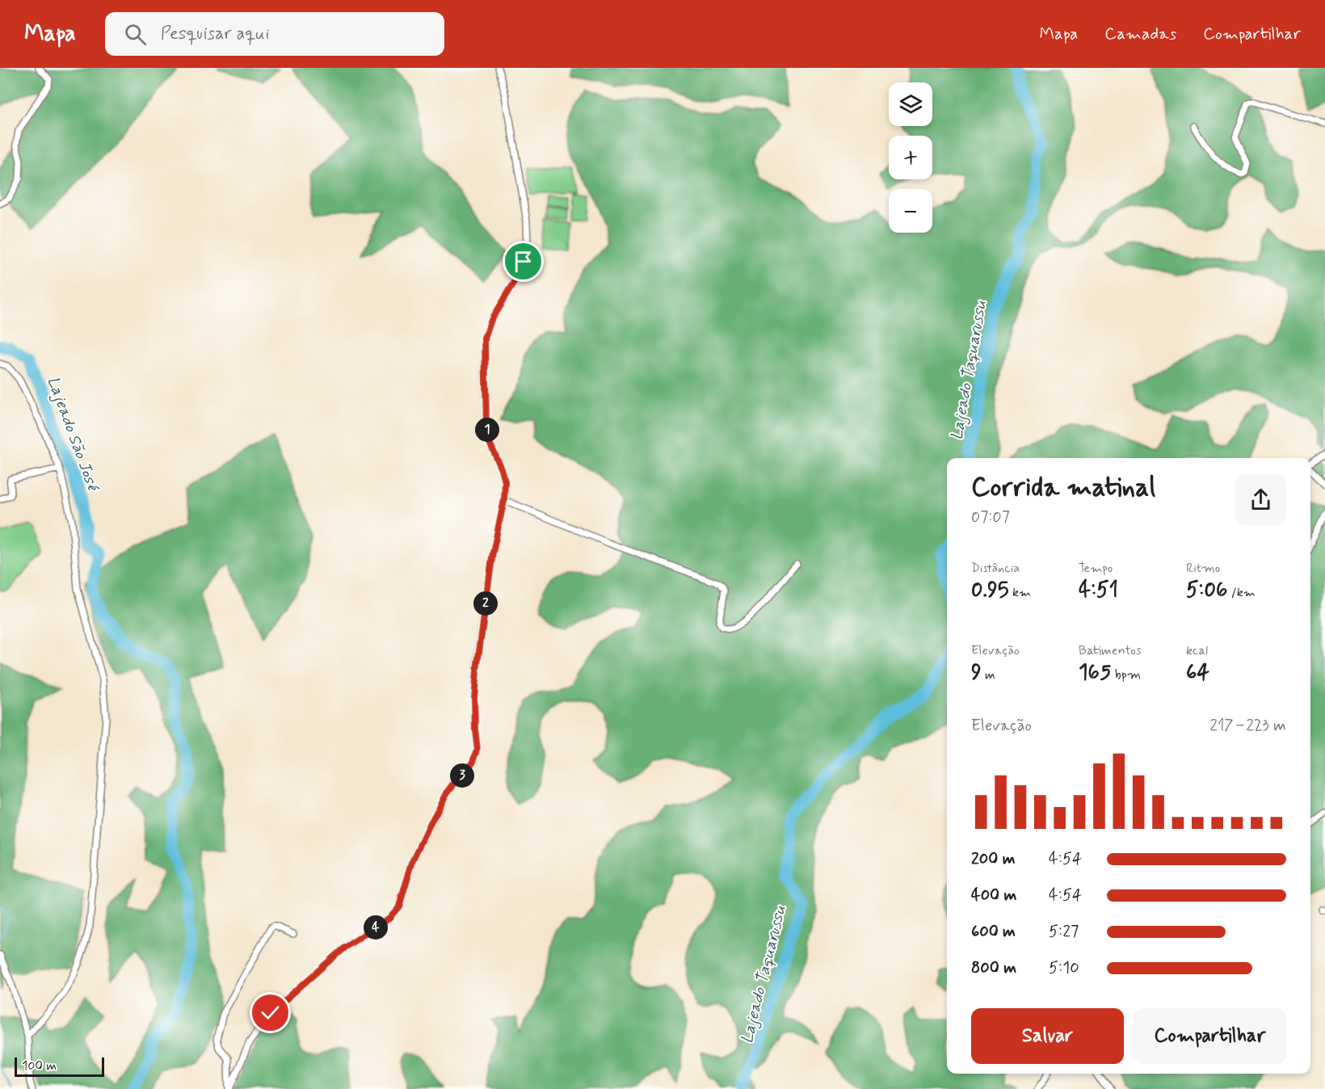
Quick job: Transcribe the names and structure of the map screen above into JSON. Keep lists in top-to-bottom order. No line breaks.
{"water":["Lajeado Taquarussu","Lajeado São José"],"scale_bar":"100 m","page":{"header":"Mapa","search":"Pesquisar aqui","nav":["Mapa","Camadas","Compartilhar"],"map_buttons":["+","−"],"pins":["1","2","3","4"],"heading":["Corrida matinal","07:07"],"stats":[["Distância","0.95 km"],["Tempo","4:51"],["Ritmo","5:06 /km"],["Elevação","9 m"],["Batimentos","165 bpm"],["kcal","64"]],"chart":["Elevação","217–223 m"],"list":[{"name":"200 m","note":"4:54"},{"name":"400 m","note":"4:54"},{"name":"600 m","note":"5:27"},{"name":"800 m","note":"5:10"}],"buttons":["Salvar","Compartilhar"],"scale":"100 m"}}
